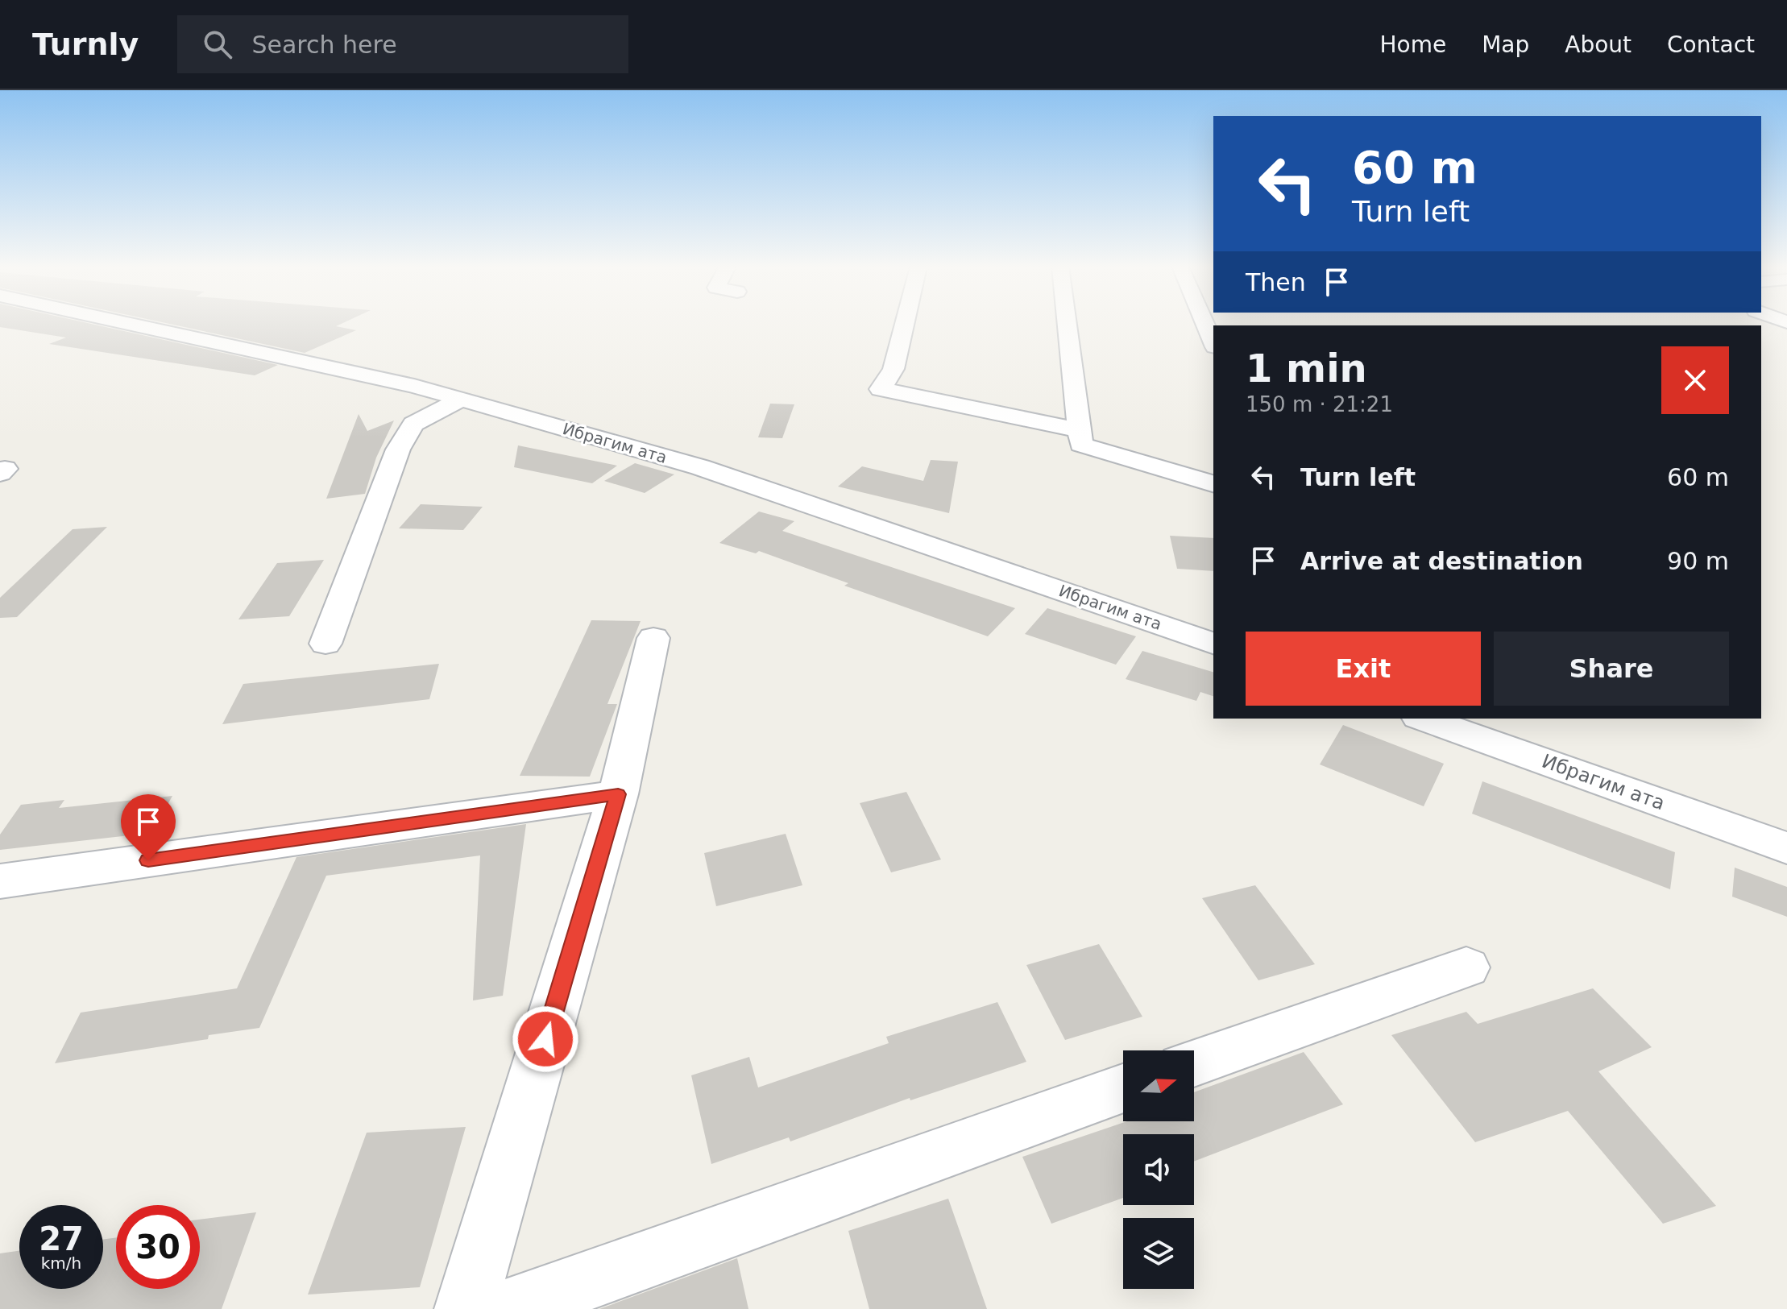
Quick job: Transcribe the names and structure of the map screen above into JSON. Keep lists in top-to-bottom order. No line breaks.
{"streets":{"street":["Ибрагим ата"]},"north":"right","page":{"header":"Turnly","search":"Search here","nav":["Home","Map","About","Contact"],"turn":["60 m","Turn left"],"then":"Then","heading":["1 min","150 m · 21:21"],"list":[{"name":"Turn left","value":"60 m"},{"name":"Arrive at destination","value":"90 m"}],"buttons":["Exit","Share"],"speed":"27 km/h","limit":"30"}}
